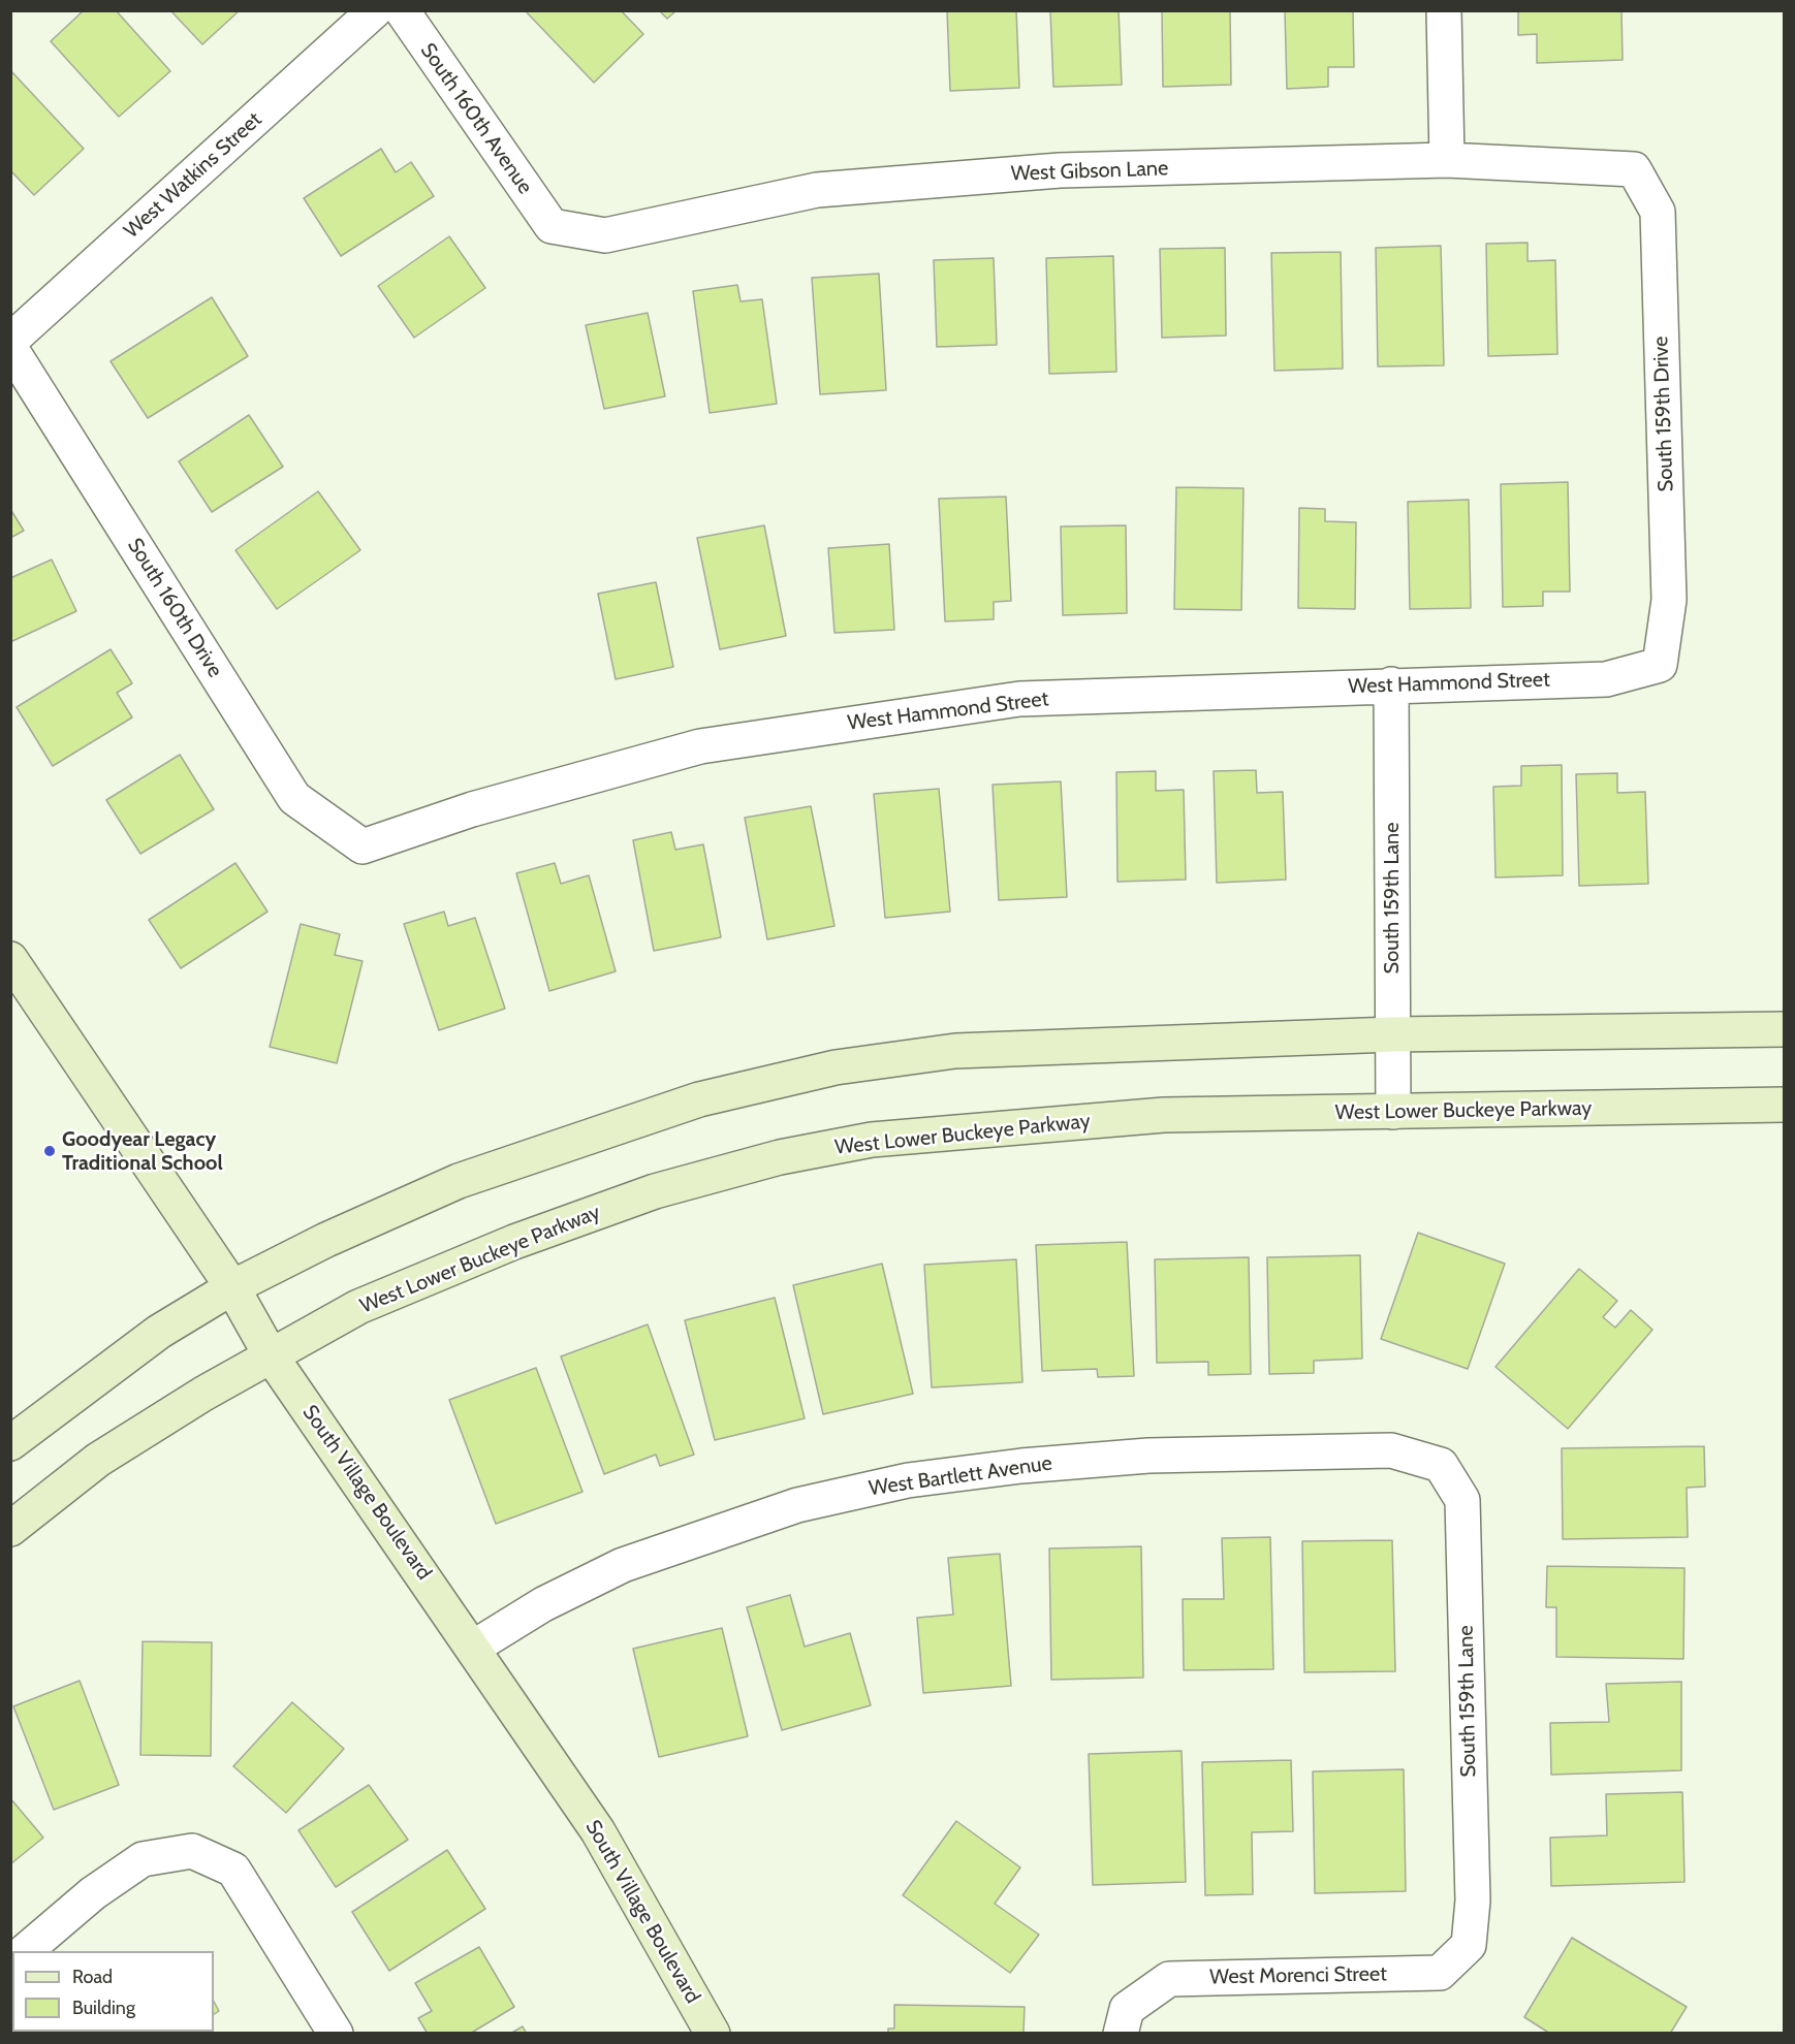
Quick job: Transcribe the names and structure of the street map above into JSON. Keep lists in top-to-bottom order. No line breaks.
{"streets":{"main road":["West Lower Buckeye Parkway","South Village Boulevard"],"street":["South 160th Avenue","West Gibson Lane","West Watkins Street","South 159th Drive","South 160th Drive","West Hammond Street","South 159th Lane","West Bartlett Avenue","West Morenci Street"]},"crossings":[["South 160th Avenue","West Gibson Lane"],["West Gibson Lane","South 159th Drive"],["South 159th Drive","West Hammond Street"],["South 160th Drive","West Hammond Street"],["West Hammond Street","South 159th Lane"],["South 159th Lane","West Lower Buckeye Parkway"],["South 159th Lane","West Bartlett Avenue"],["South 159th Lane","West Morenci Street"],["West Lower Buckeye Parkway","South Village Boulevard"],["West Bartlett Avenue","South Village Boulevard"]],"places":["Goodyear Legacy Traditional School"],"legend":["Road","Building"]}
